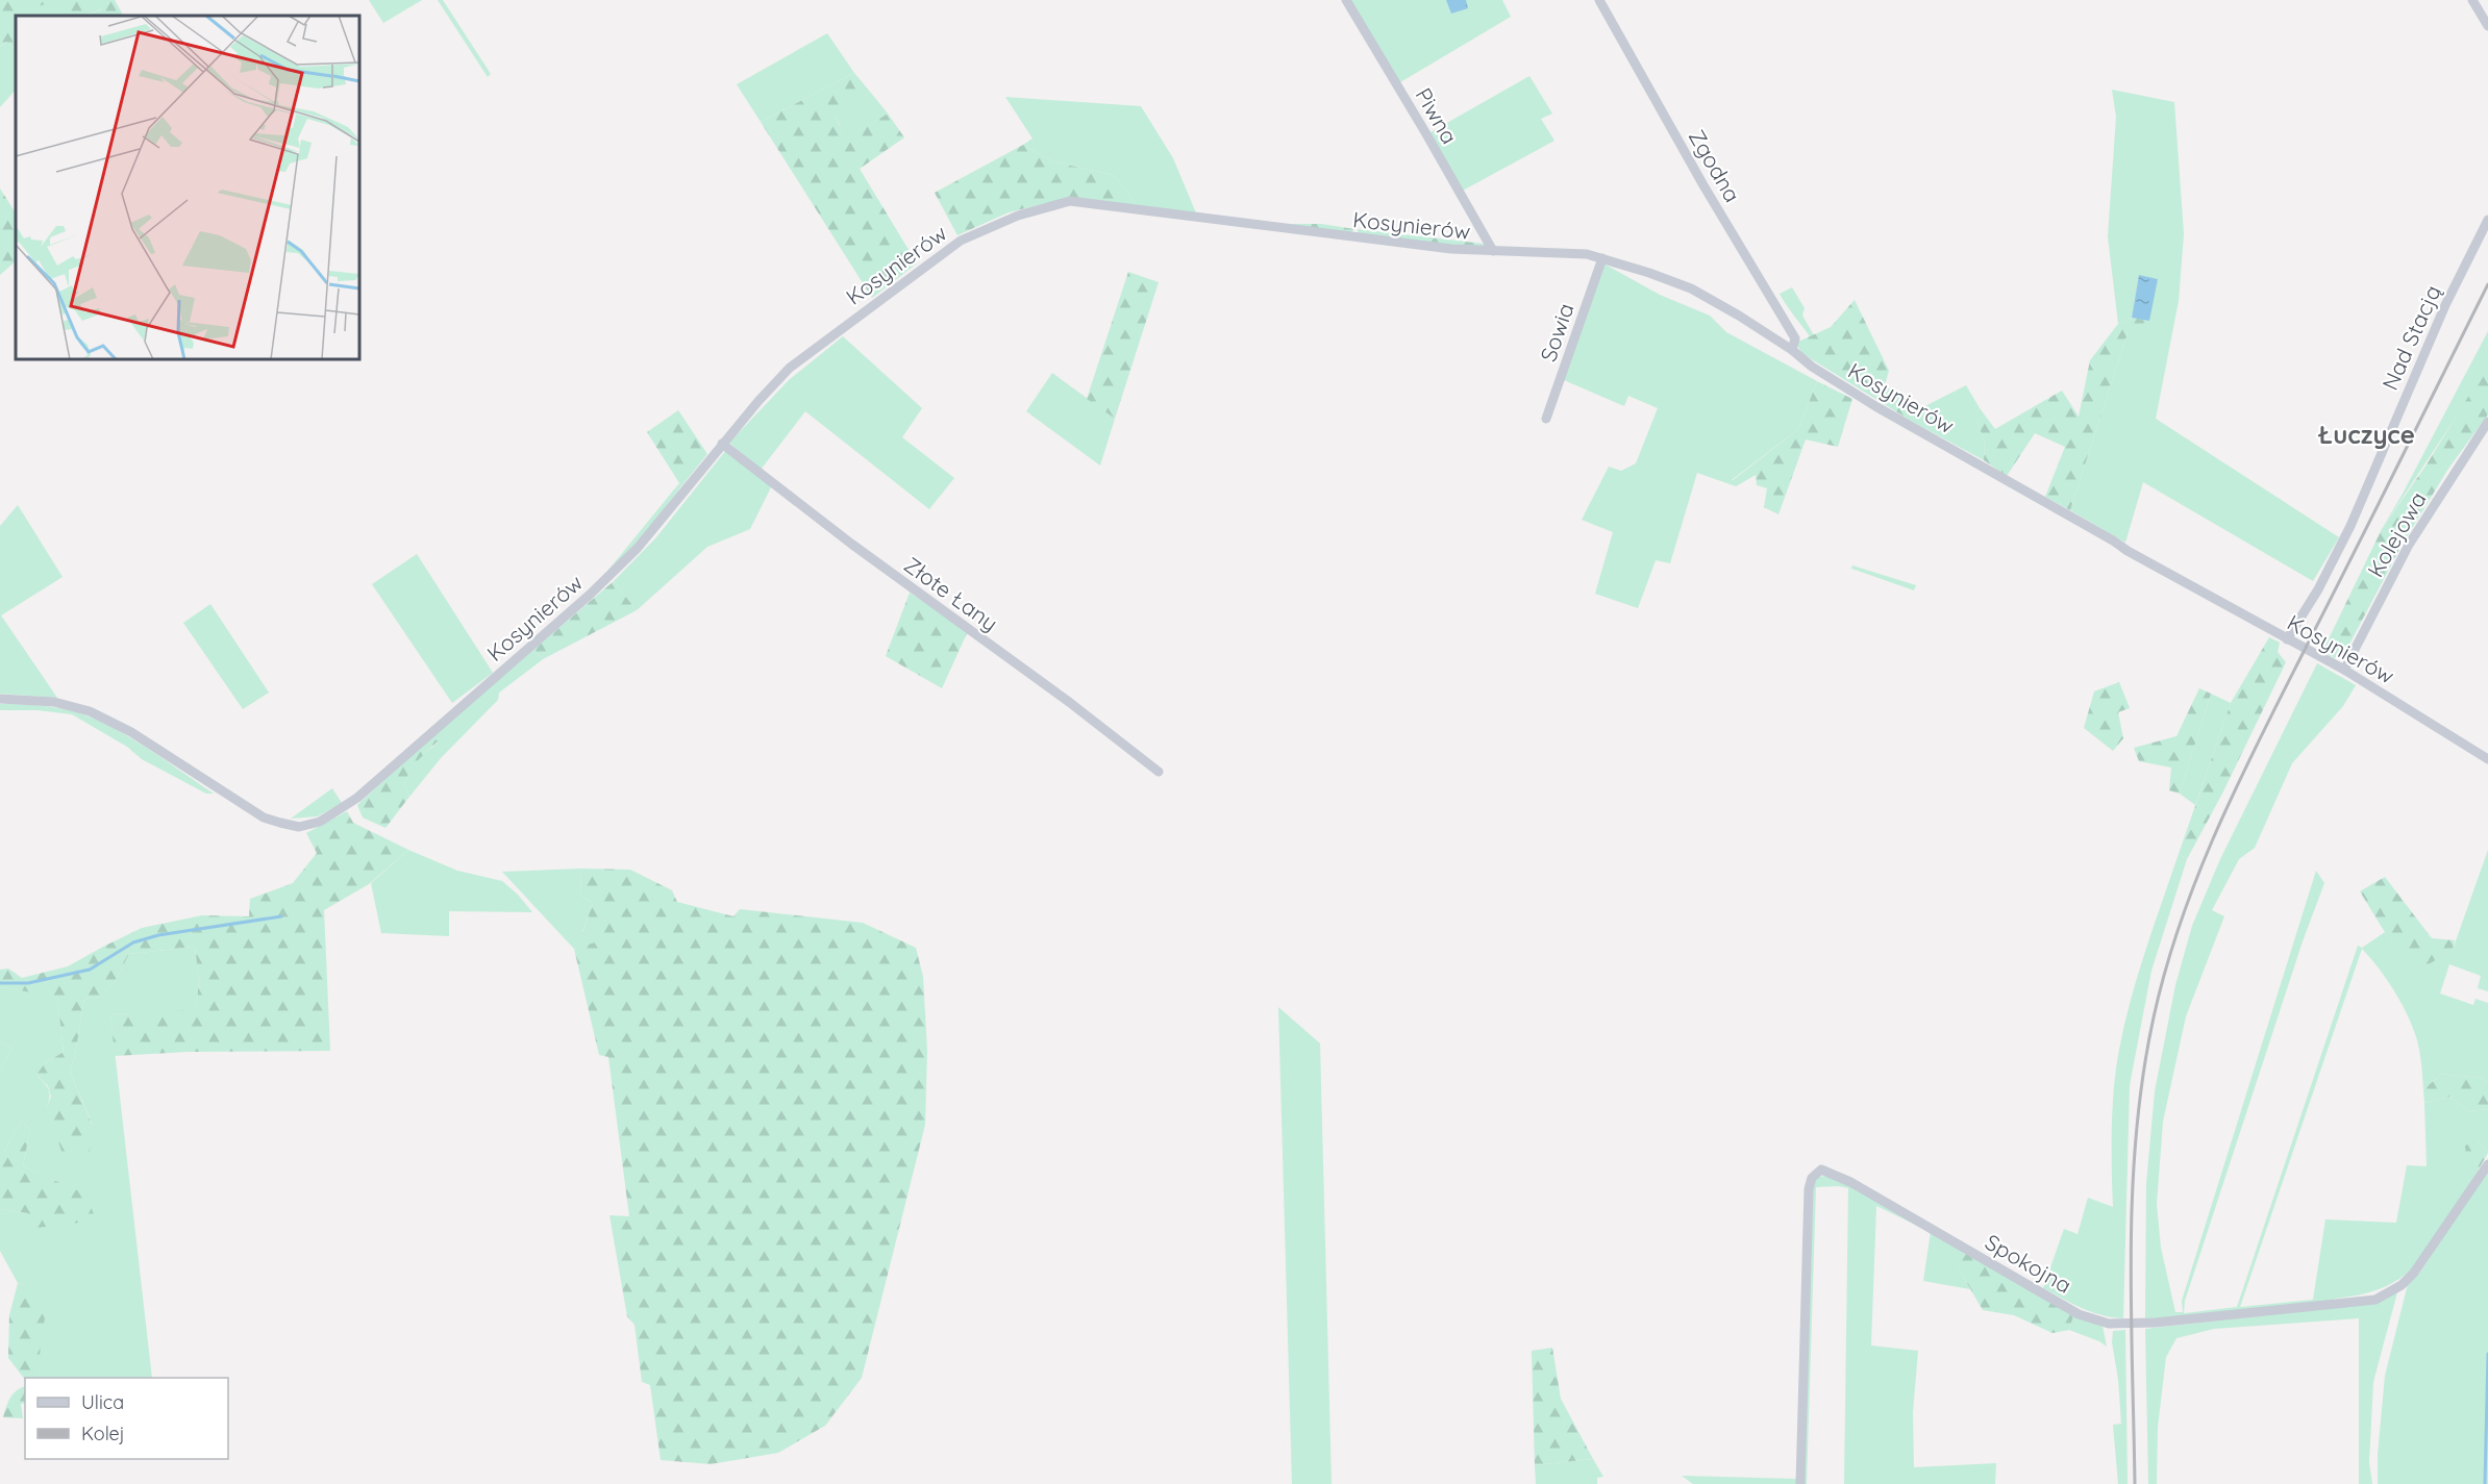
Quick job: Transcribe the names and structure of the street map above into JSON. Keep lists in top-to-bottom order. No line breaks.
{"streets":{"street":["Piwna","Zgodna","Kosynierów","Sowia","Nad Stacją","Kolejowa","Złote Łany","Spokojna"]},"crossings":[["Piwna","Kosynierów"],["Zgodna","Kosynierów"],["Kosynierów","Sowia"],["Kosynierów","Nad Stacją"],["Kosynierów","Kolejowa"],["Kosynierów","Złote Łany"]],"districts":["Łuczyce"],"legend":["Ulica","Kolej"]}
